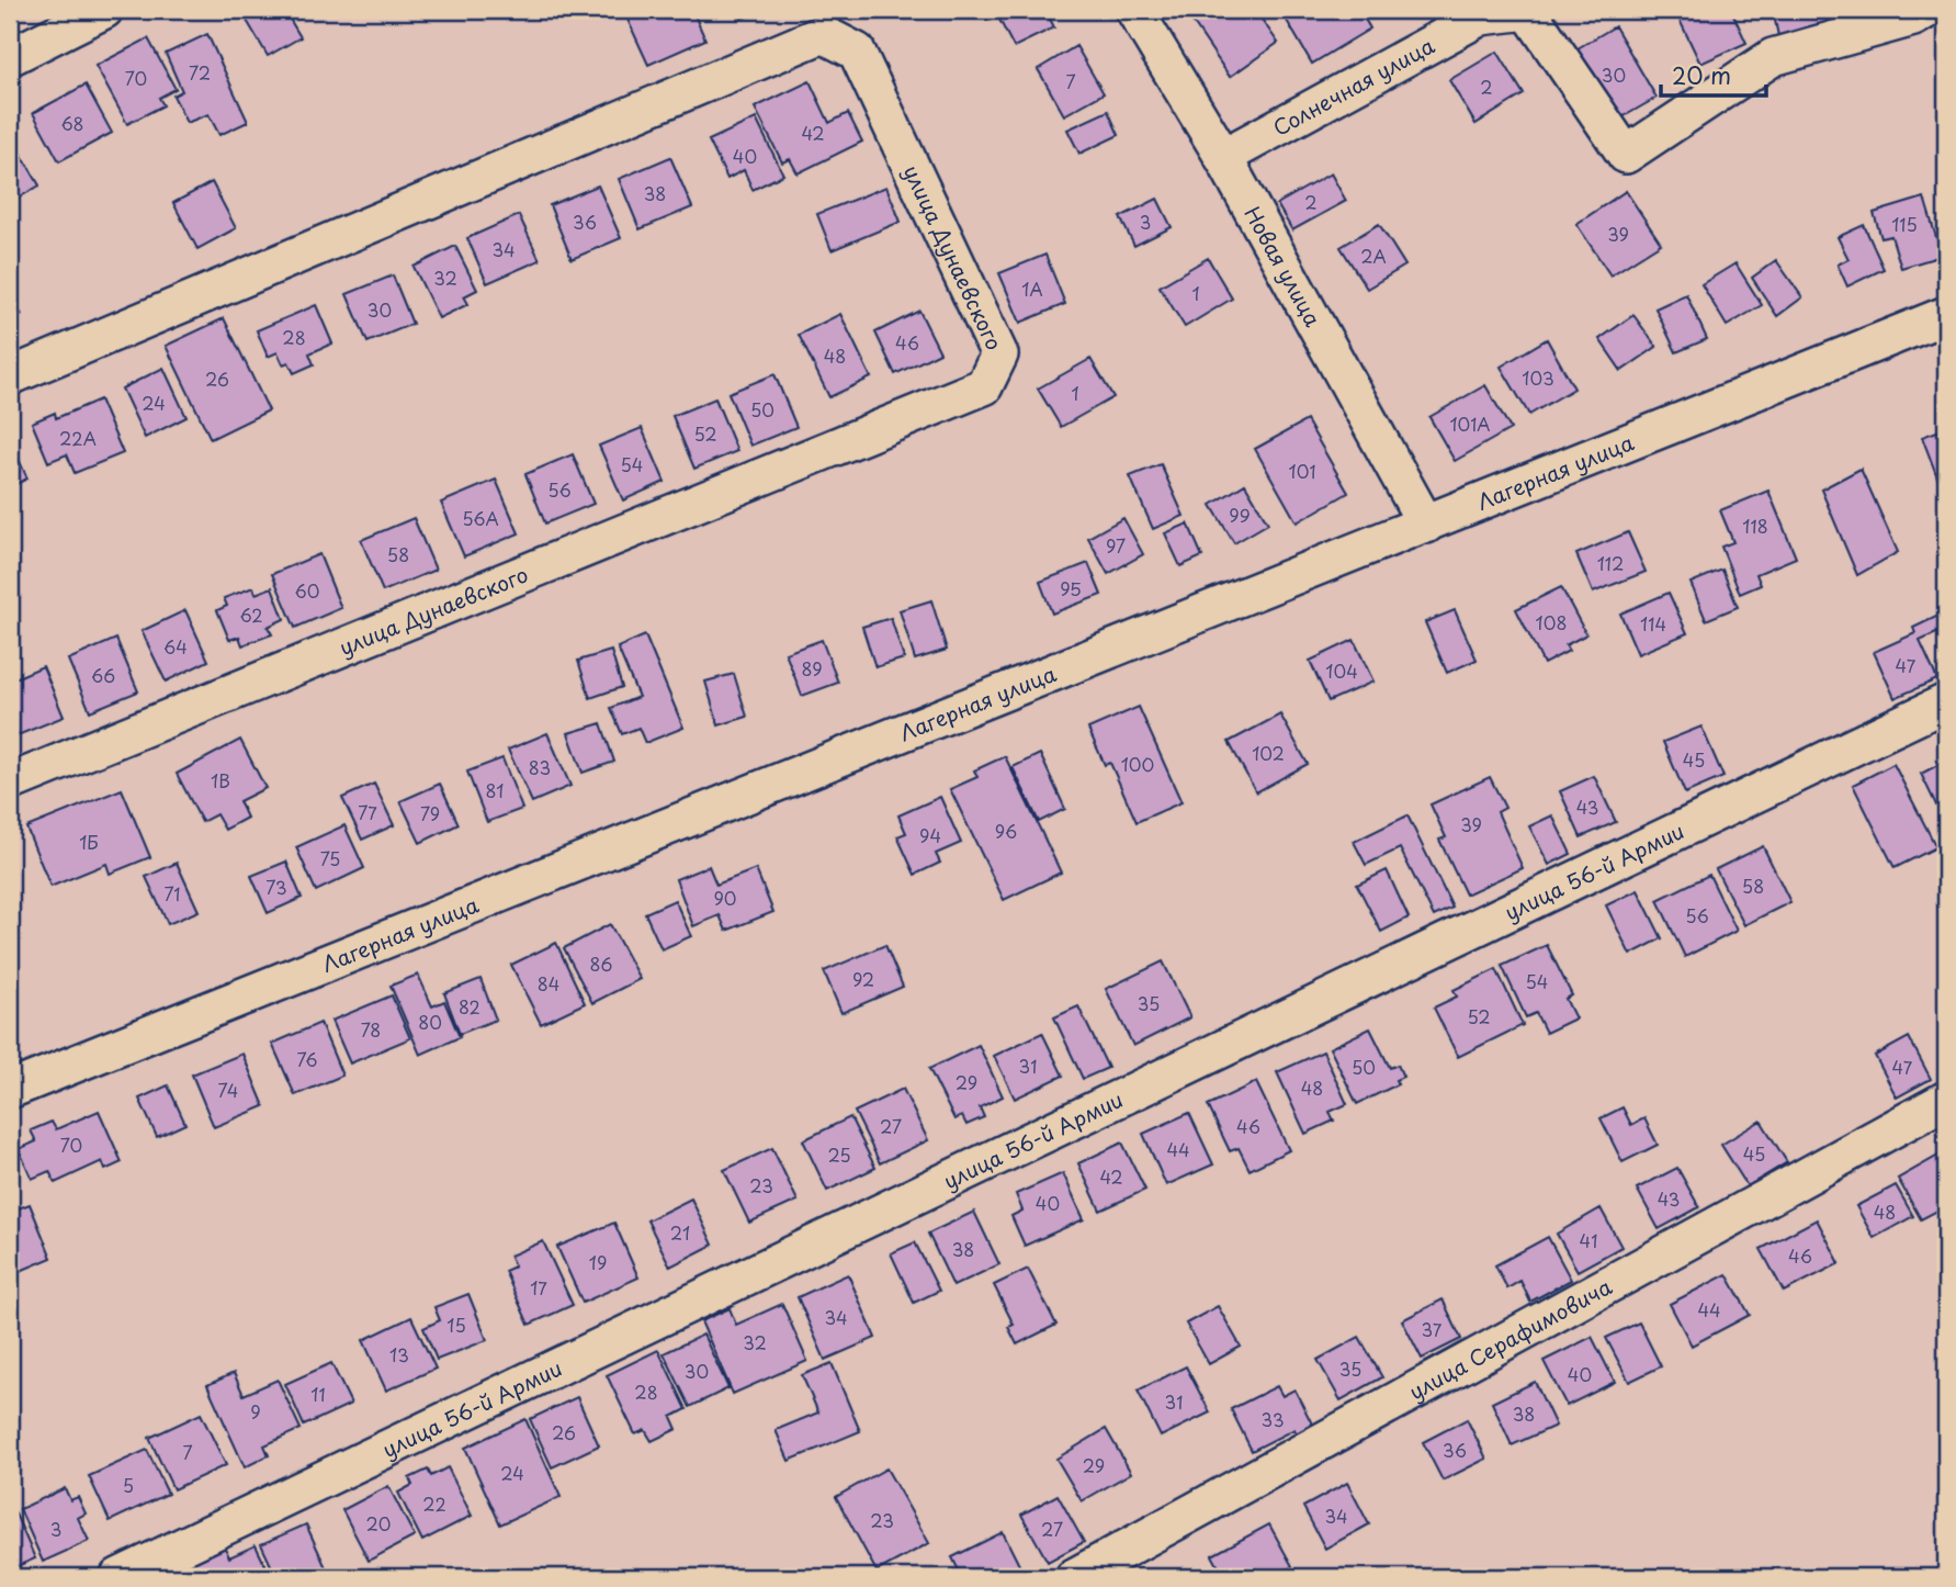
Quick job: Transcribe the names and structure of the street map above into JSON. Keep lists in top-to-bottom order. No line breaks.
{"streets":{"street":["Солнечная улица","улица Дунаевского","Новая улица","Лагерная улица","улица 56-й Армии","улица Серафимовича"]},"crossings":[["Солнечная улица","Новая улица"],["Новая улица","Лагерная улица"]],"house_numbers":["72","30","70","7","2","68","42","40","38","2","36","3","115","39","34","2А","32","1А","1","30","28","46","48","103","26","1","24","50","101А","52","22А","54","101","56","99","56А","118","97","58","112","95","60","62","108","114","64","47","89","104","66","102","45","100","83","1В","81","43","77","79","39","96","94","1Б","75","58","73","71","90","56","86","92","54","84","35","82","52","80","78","76","31","50","47","29","48","74","27","46","70","44","45","25","42","23","43","40","48","21","41","38","46","19","17","44","34","15","37","32","13","35","30","40","28","11","31","9","38","33","26","36","7","29","24","5","22","34","23","20","3","27"],"scale_bar":"20 m"}
